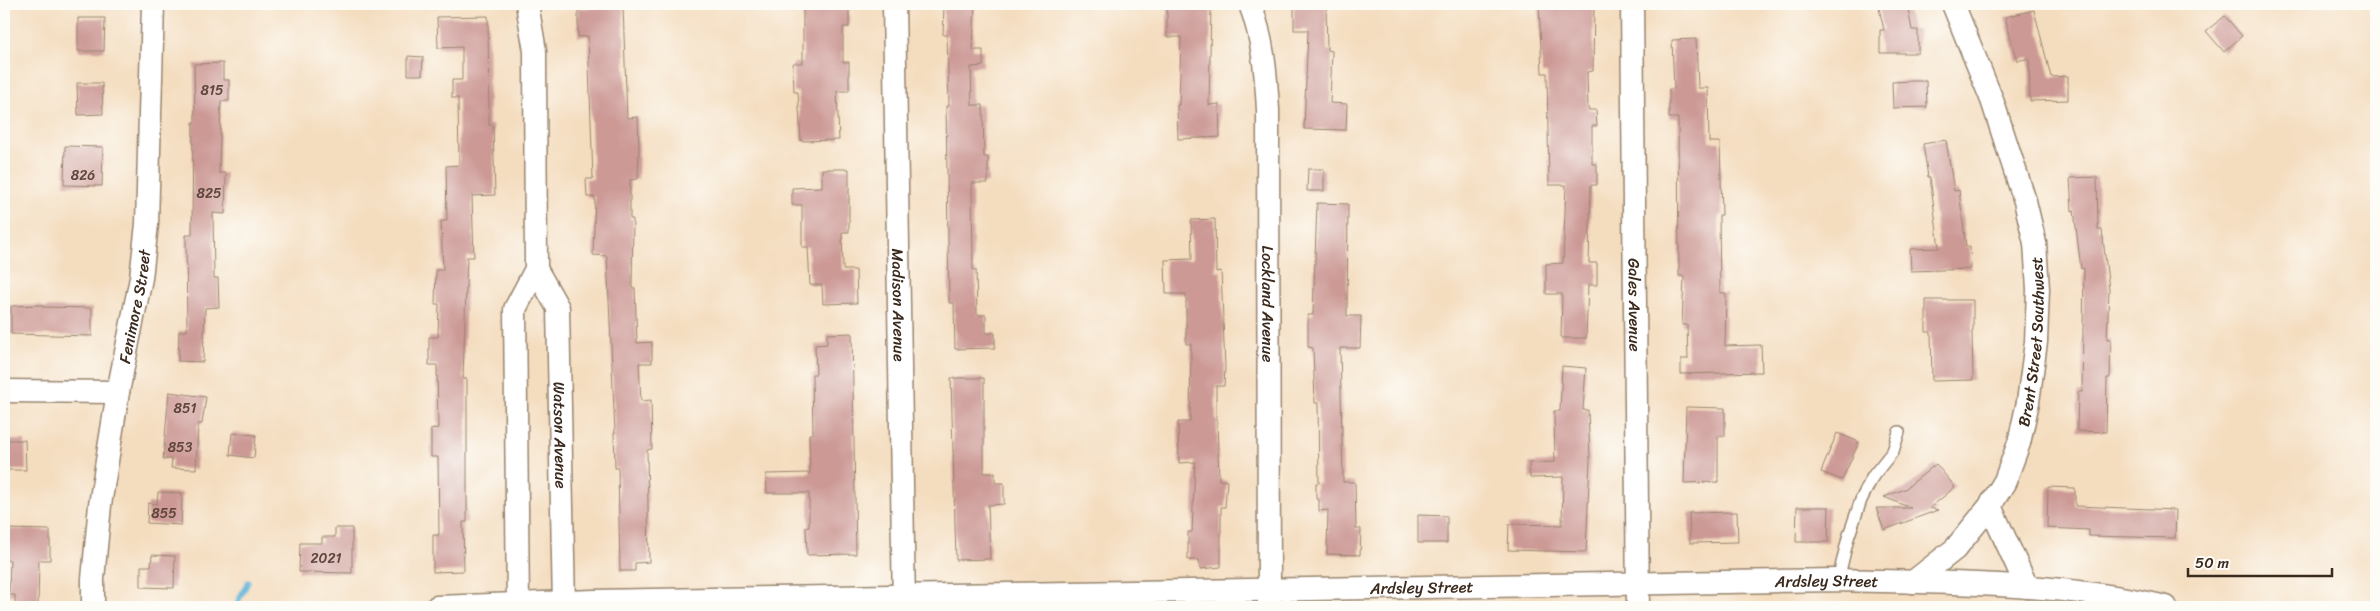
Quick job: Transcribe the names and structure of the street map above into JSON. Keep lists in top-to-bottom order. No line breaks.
{"streets":{"street":["Lockland Avenue","Madison Avenue","Gales Avenue","Fenimore Street","Brent Street Southwest","Watson Avenue","Ardsley Street"]},"crossings":[["Lockland Avenue","Ardsley Street"],["Madison Avenue","Ardsley Street"],["Gales Avenue","Ardsley Street"],["Brent Street Southwest","Ardsley Street"],["Watson Avenue","Ardsley Street"]],"house_numbers":["815","826","825","851","853","855","2021"],"scale_bar":"50 m"}
